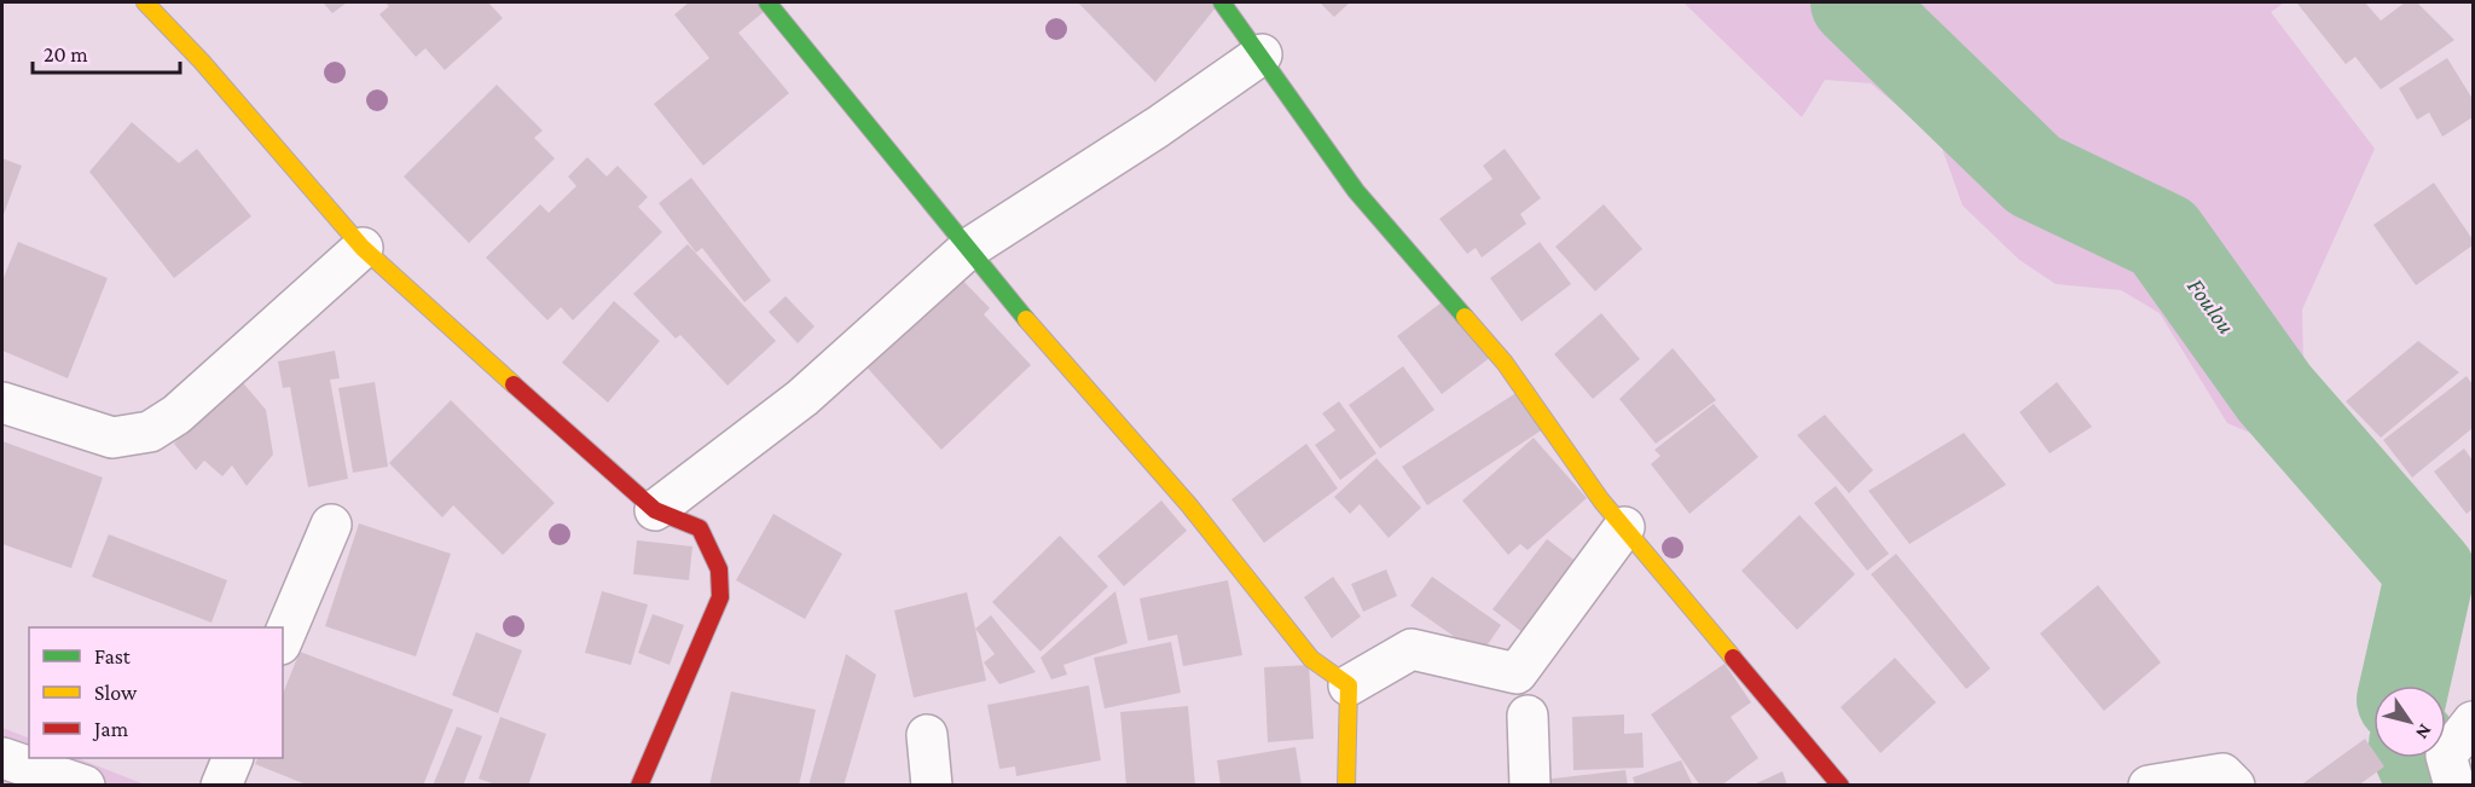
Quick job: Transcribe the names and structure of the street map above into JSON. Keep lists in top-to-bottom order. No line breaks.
{"water":["Foulou"],"legend":["Fast","Slow","Jam"],"scale_bar":"20 m","north":"bottom right"}
